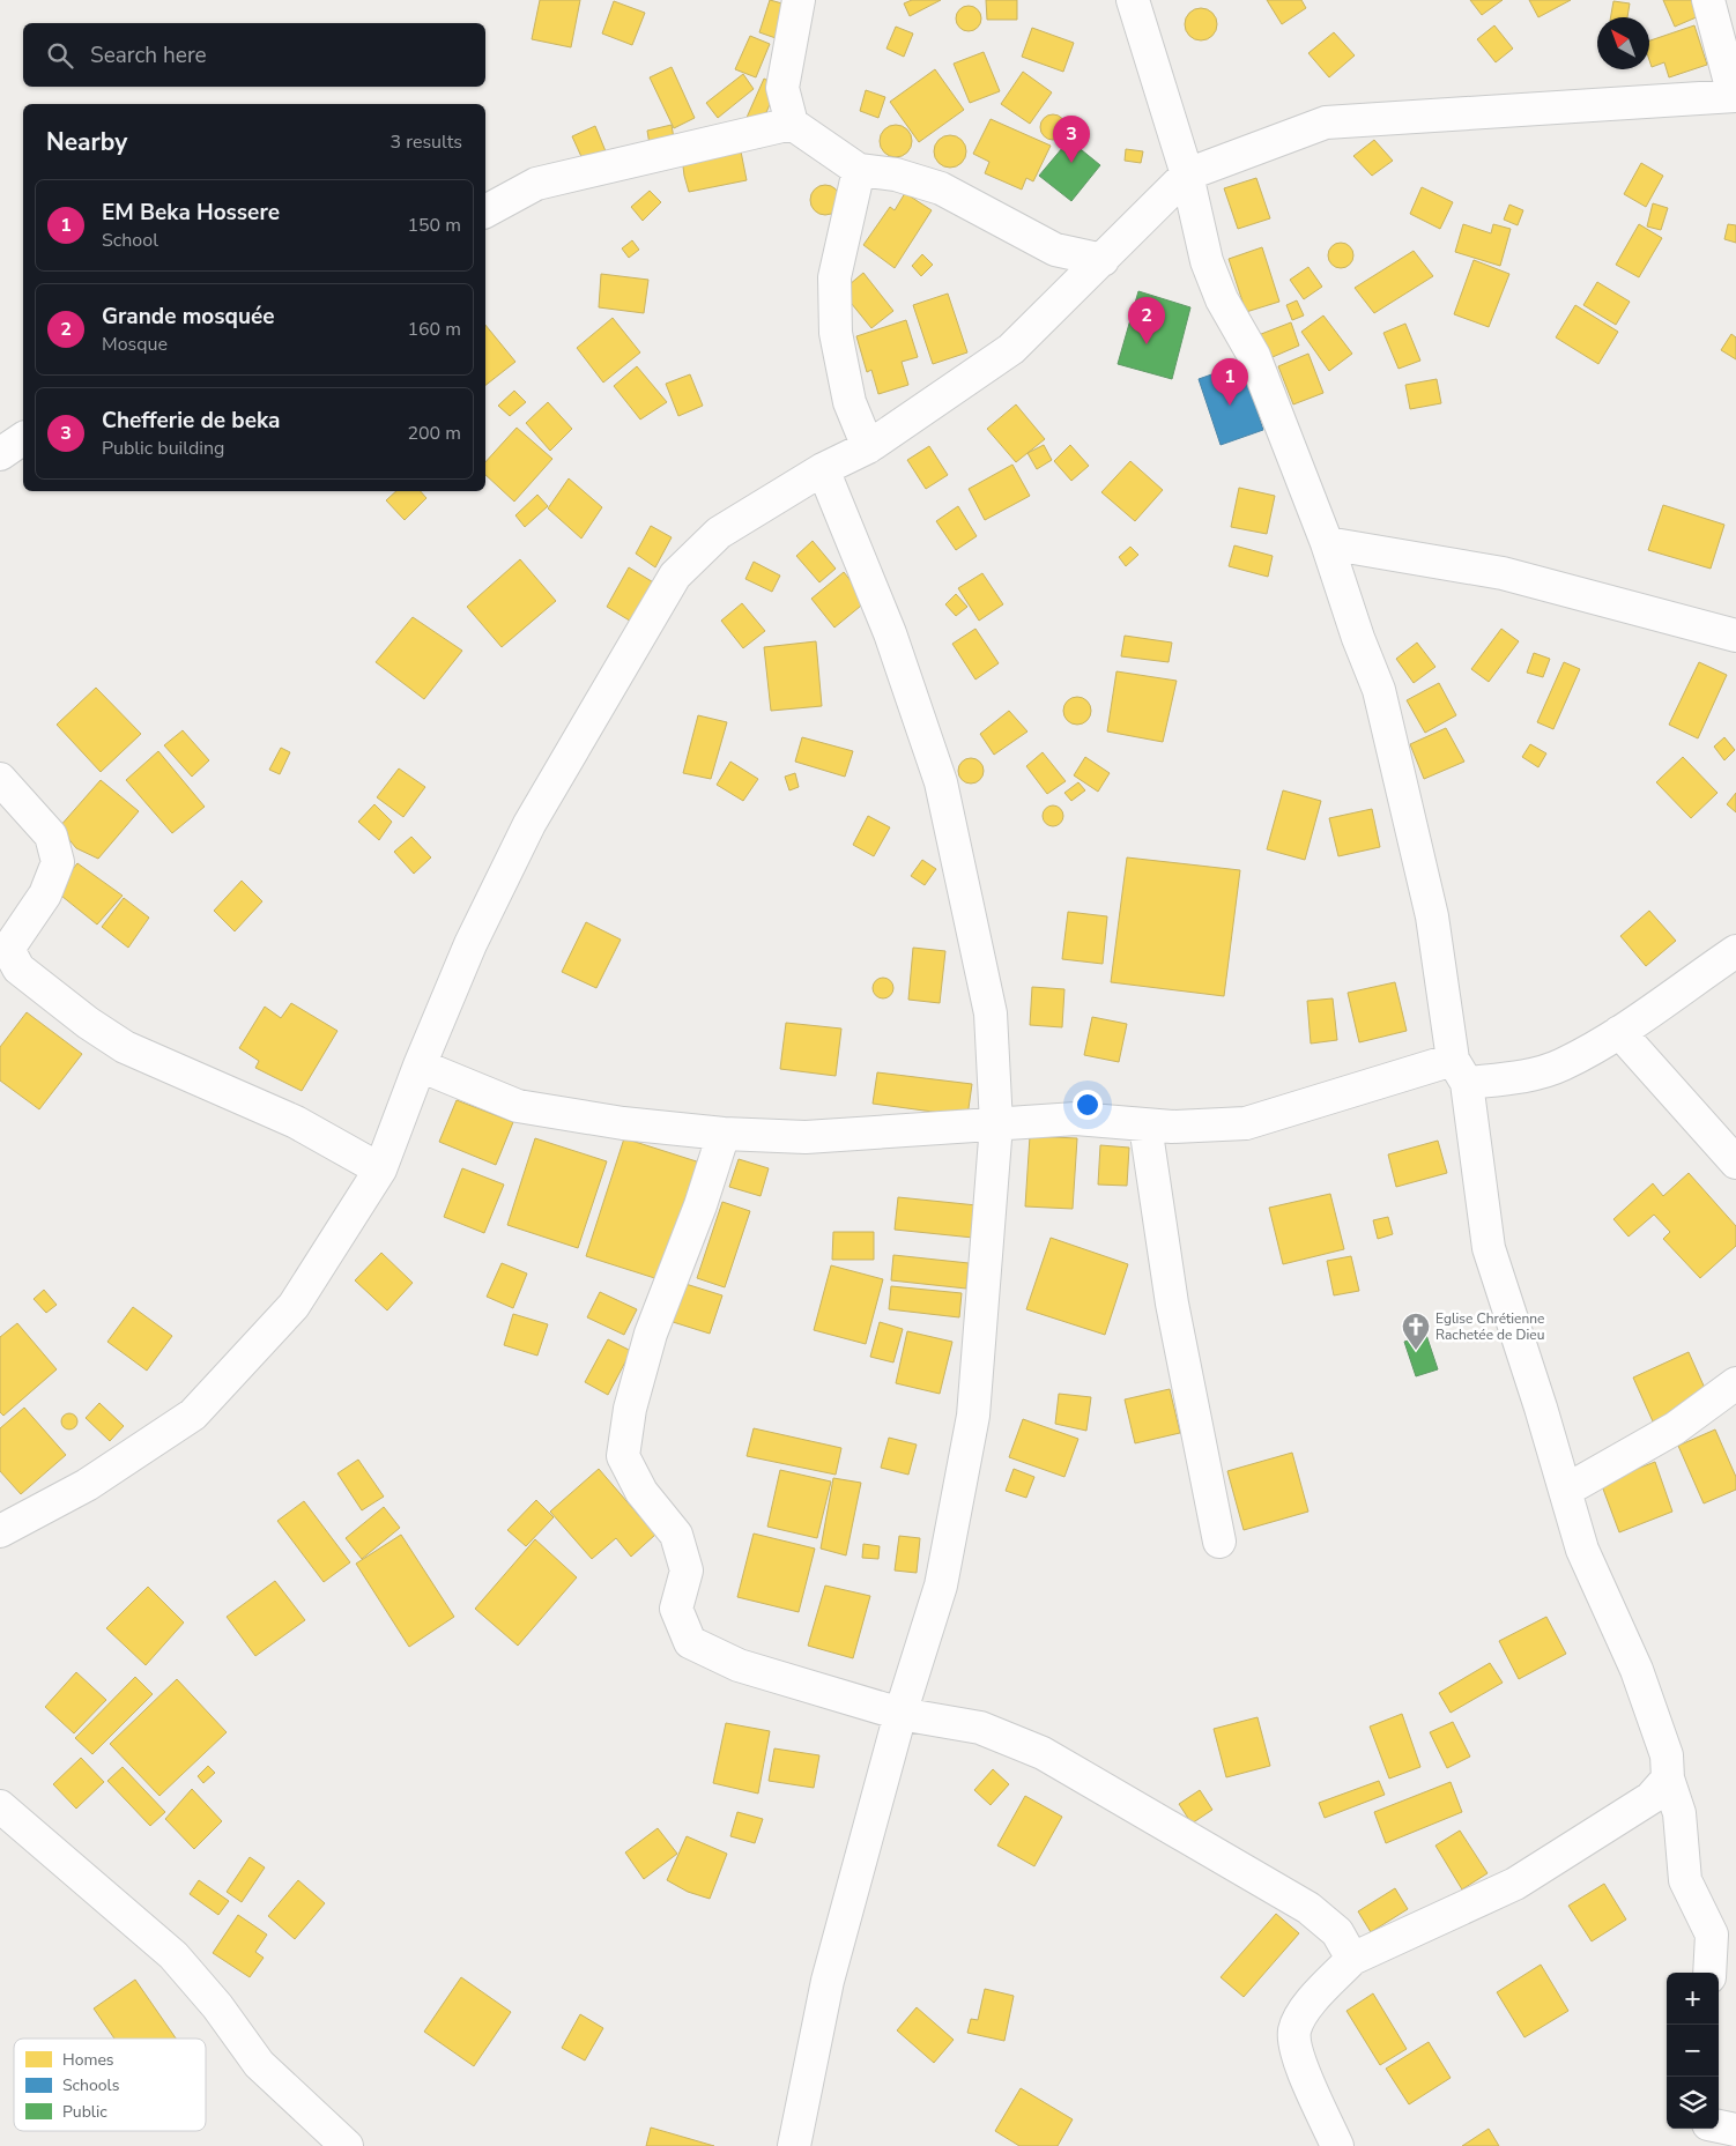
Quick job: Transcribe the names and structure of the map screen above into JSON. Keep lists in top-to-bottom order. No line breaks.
{"places":{"church":["Eglise Chrétienne Rachetée de Dieu"]},"legend":["Homes","Schools","Public"],"north":"top left","page":{"search":"Search here","heading":["Nearby","3 results"],"pins":["3","2","1"],"list":[{"mark":"1","name":"EM Beka Hossere","note":"School","value":"150 m"},{"mark":"2","name":"Grande mosquée","note":"Mosque","value":"160 m"},{"mark":"3","name":"Chefferie de beka","note":"Public building","value":"200 m"}],"map_buttons":["+","−"]}}
